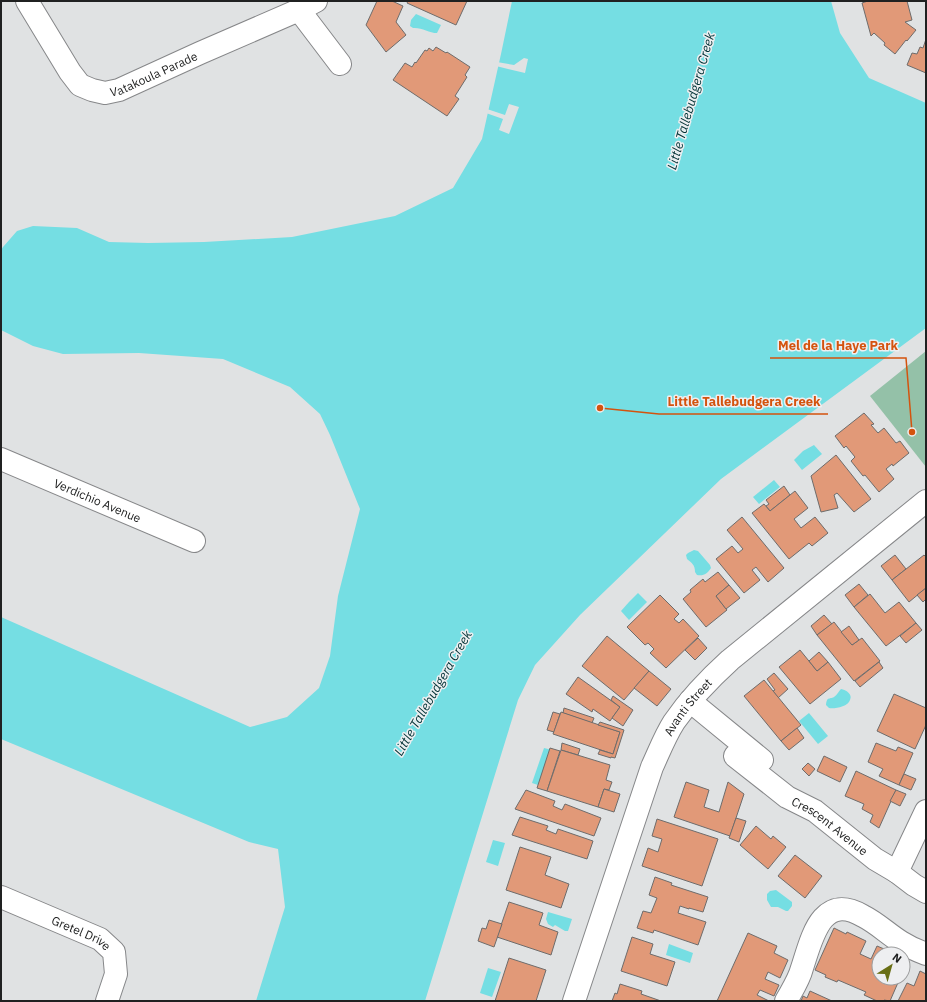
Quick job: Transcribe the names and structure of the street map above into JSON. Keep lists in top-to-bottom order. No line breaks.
{"streets":{"street":["Vatakoula Parade","Verdichio Avenue","Avanti Street","Crescent Avenue","Gretel Drive"]},"water":["Little Tallebudgera Creek"],"places":["Little Tallebudgera Creek","Mel de la Haye Park"],"north":"top right"}
